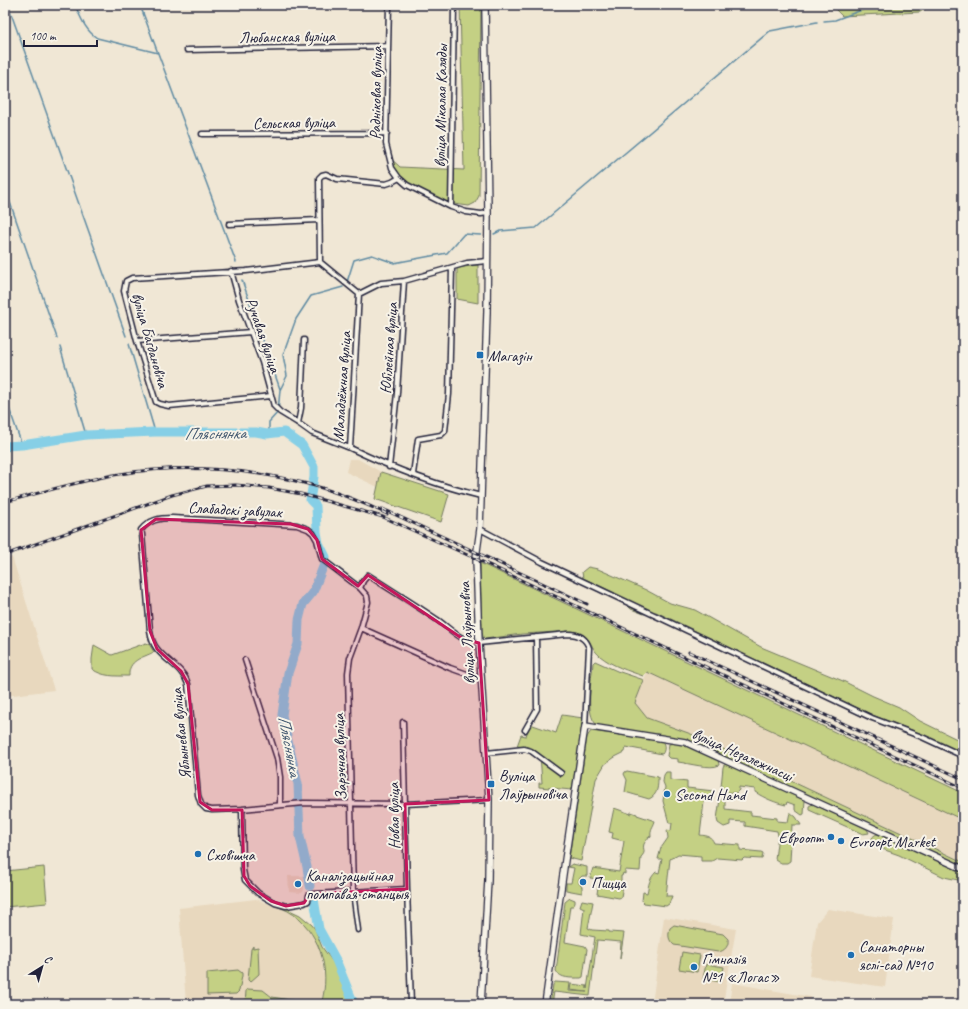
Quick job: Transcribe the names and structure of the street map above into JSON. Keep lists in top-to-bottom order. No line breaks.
{"streets":{"main road":["вуліца Лаўрыновіча","вуліца Незалежнасці"],"street":["Любанская вуліца","Радніковая вуліца","вуліца Мікалая Каляды","Сельская вуліца","Ручавая вуліца","вуліца Багдановіча","Юбілейная вуліца","Маладзёжная вуліца","Слабадскі завулак","Яблыневая вуліца","Зарэчная вуліца","Новая вуліца"]},"crossings":[["Любанская вуліца","Радніковая вуліца"],["Радніковая вуліца","Сельская вуліца"],["Ручавая вуліца","вуліца Багдановіча"],["Ручавая вуліца","Маладзёжная вуліца"],["Юбілейная вуліца","вуліца Лаўрыновіча"],["Слабадскі завулак","Яблыневая вуліца"],["Слабадскі завулак","Зарэчная вуліца"],["вуліца Лаўрыновіча","Яблыневая вуліца"],["Яблыневая вуліца","Зарэчная вуліца"],["Яблыневая вуліца","Новая вуліца"]],"water":["Пляснянка"],"places":{"transit":["Магазін","Вуліца Лаўрыновіча"],"other":["Second Hand","Евроопт","Evroopt Market","Сховішча","Пицца","Каналізацыйная помпавая станцыя","Санаторны яслі-сад №10","Гімназія №1 «Логас»"]},"scale_bar":"100 m","north":"top right"}
